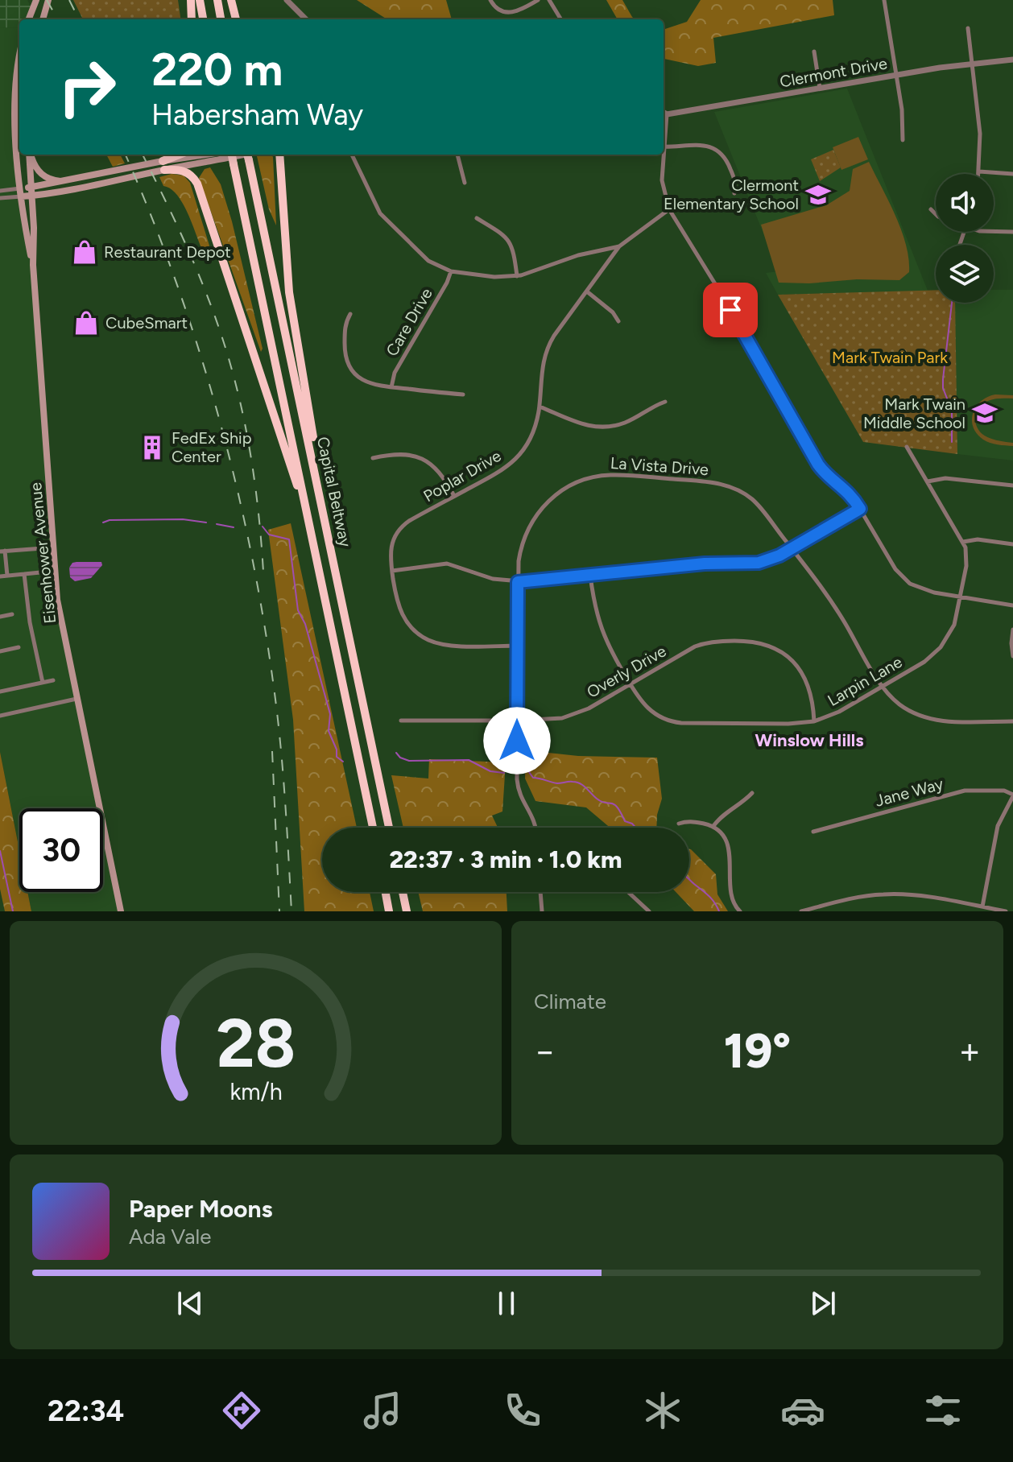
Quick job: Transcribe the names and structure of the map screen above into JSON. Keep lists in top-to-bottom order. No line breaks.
{"streets":{"highway":["Capital Beltway"],"main road":["Eisenhower Avenue"],"street":["Clermont Drive","Care Drive","La Vista Drive","Poplar Drive","Overly Drive","Larpin Lane","Jane Way"]},"crossings":[["La Vista Drive","Poplar Drive"],["La Vista Drive","Overly Drive"],["La Vista Drive","Larpin Lane"],["Overly Drive","Larpin Lane"]],"districts":["Winslow Hills"],"parks":["Mark Twain Park"],"places":{"school or university":["Clermont Elementary School","Mark Twain Middle School"],"shop":["Restaurant Depot","CubeSmart"],"building":["FedEx Ship Center"]},"page":{"turn":["220 m","Habersham Way"],"limit":"30","trip":"22:37 · 3 min · 1.0 km","tile":"Climate","heat":["−","19°","+"],"song":["Paper Moons","Ada Vale"],"tabs":"22:34","gauge":["28","km/h"]}}
